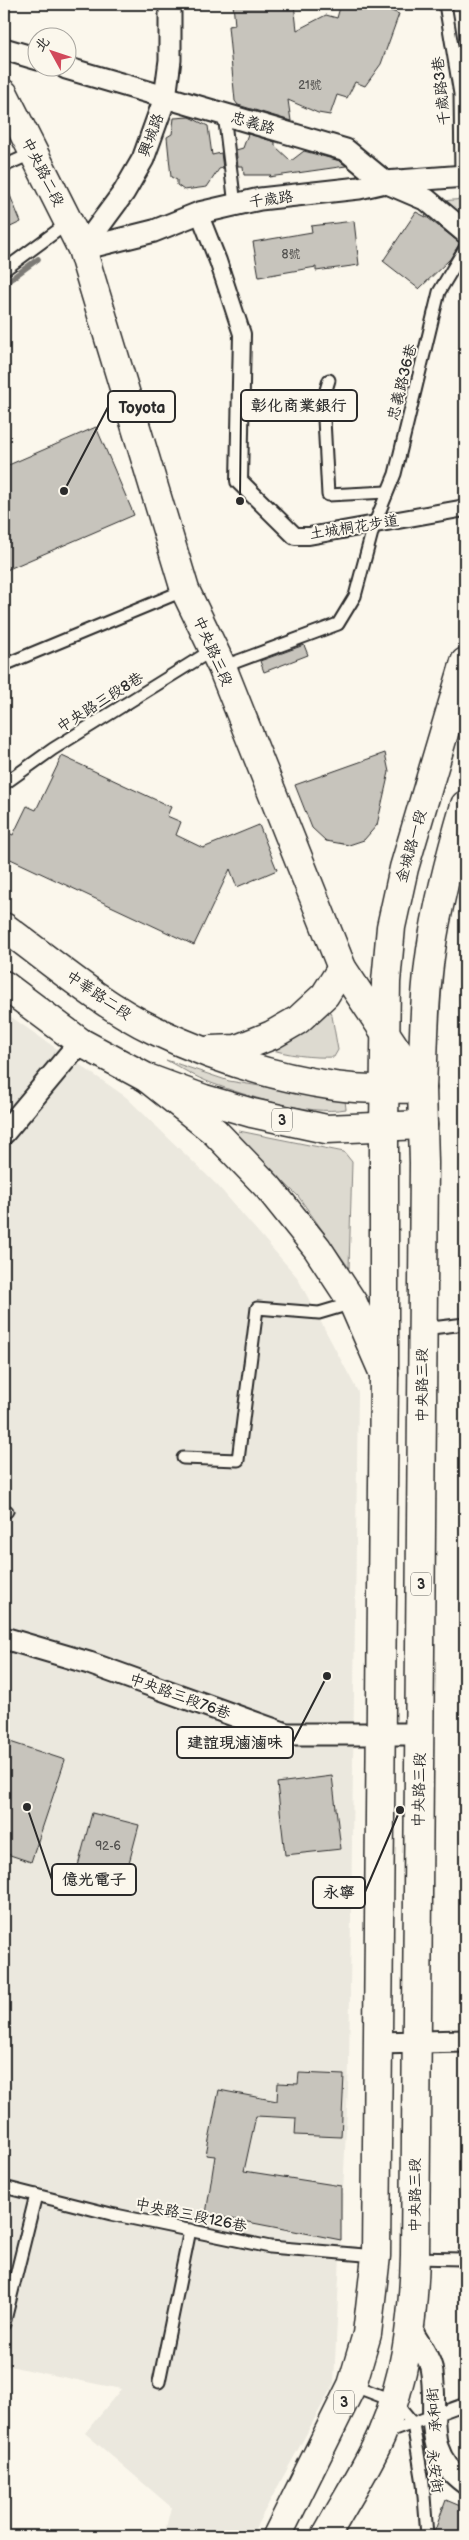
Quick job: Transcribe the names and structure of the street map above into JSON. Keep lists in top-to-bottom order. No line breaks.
{"streets":{"main road":["中央路二段","中央路三段","金城路一段","中華路二段","3"],"street":["忠義路","興城路","千歲路","土城桐花步道","中央路三段76巷","承和街"],"lane":["千歲路3巷","忠義路36巷","中央路三段8巷","中央路三段126巷","永安街"]},"crossings":[["千歲路3巷","千歲路"],["忠義路","興城路"],["忠義路","千歲路"],["興城路","中央路二段"],["興城路","千歲路"],["興城路","中央路三段"],["中央路二段","千歲路"],["中央路二段","中央路三段"],["千歲路","土城桐花步道"],["千歲路","中央路三段"],["忠義路36巷","土城桐花步道"],["忠義路36巷","中央路三段8巷"],["土城桐花步道","中央路三段8巷"],["中央路三段","中央路三段8巷"],["中央路三段","金城路一段"],["中央路三段","中華路二段"],["中央路三段","3"],["中央路三段","中央路三段76巷"],["中央路三段","承和街"],["中央路三段","永安街"],["3","中央路三段76巷"],["3","中央路三段126巷"],["3","永安街"],["承和街","永安街"]],"places":["Toyota","彰化商業銀行","建誼現滷滷味","億光電子","永寧"],"house_numbers":["21號","8號","92-6"],"north":"top left"}
